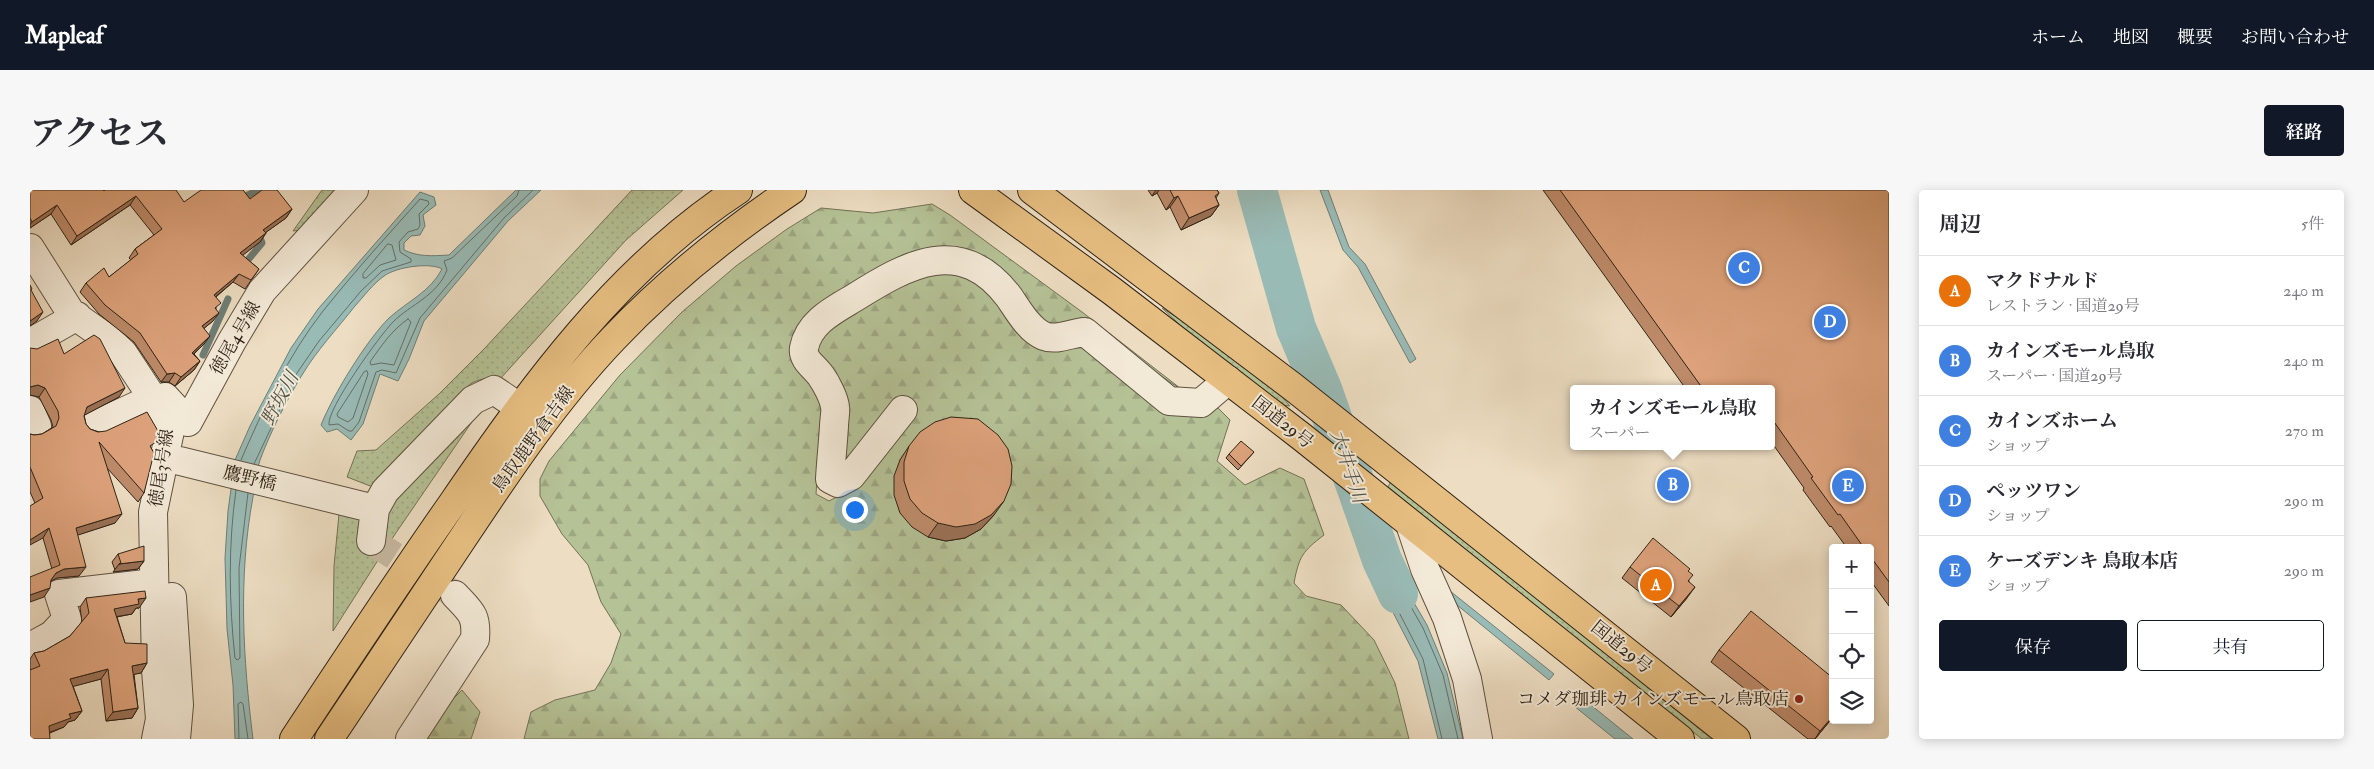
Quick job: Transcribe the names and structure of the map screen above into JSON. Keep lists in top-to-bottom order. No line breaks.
{"streets":{"main road":["国道29号","鳥取鹿野倉吉線"],"street":["徳尾4号線","徳尾3号線","鷹野橋"]},"crossings":[["徳尾4号線","鷹野橋"]],"water":["野坂川","大井手川"],"places":["コメダ珈琲 カインズモール鳥取店"],"page":{"header":"Mapleaf","nav":["ホーム","地図","概要","お問い合わせ"],"title":"アクセス","buttons":["経路",["保存","共有"]],"heading":["周辺","5件"],"pins":["C","D","B","E","A"],"list":[{"mark":"A","name":"マクドナルド","note":"レストラン · 国道29号","value":"240 m"},{"mark":"B","name":"カインズモール鳥取","note":"スーパー · 国道29号","value":"240 m"},{"mark":"C","name":"カインズホーム","note":"ショップ","value":"270 m"},{"mark":"D","name":"ペッツワン","note":"ショップ","value":"290 m"},{"mark":"E","name":"ケーズデンキ 鳥取本店","note":"ショップ","value":"290 m"}],"popup":["カインズモール鳥取","スーパー"],"map_buttons":["+","−"]}}
